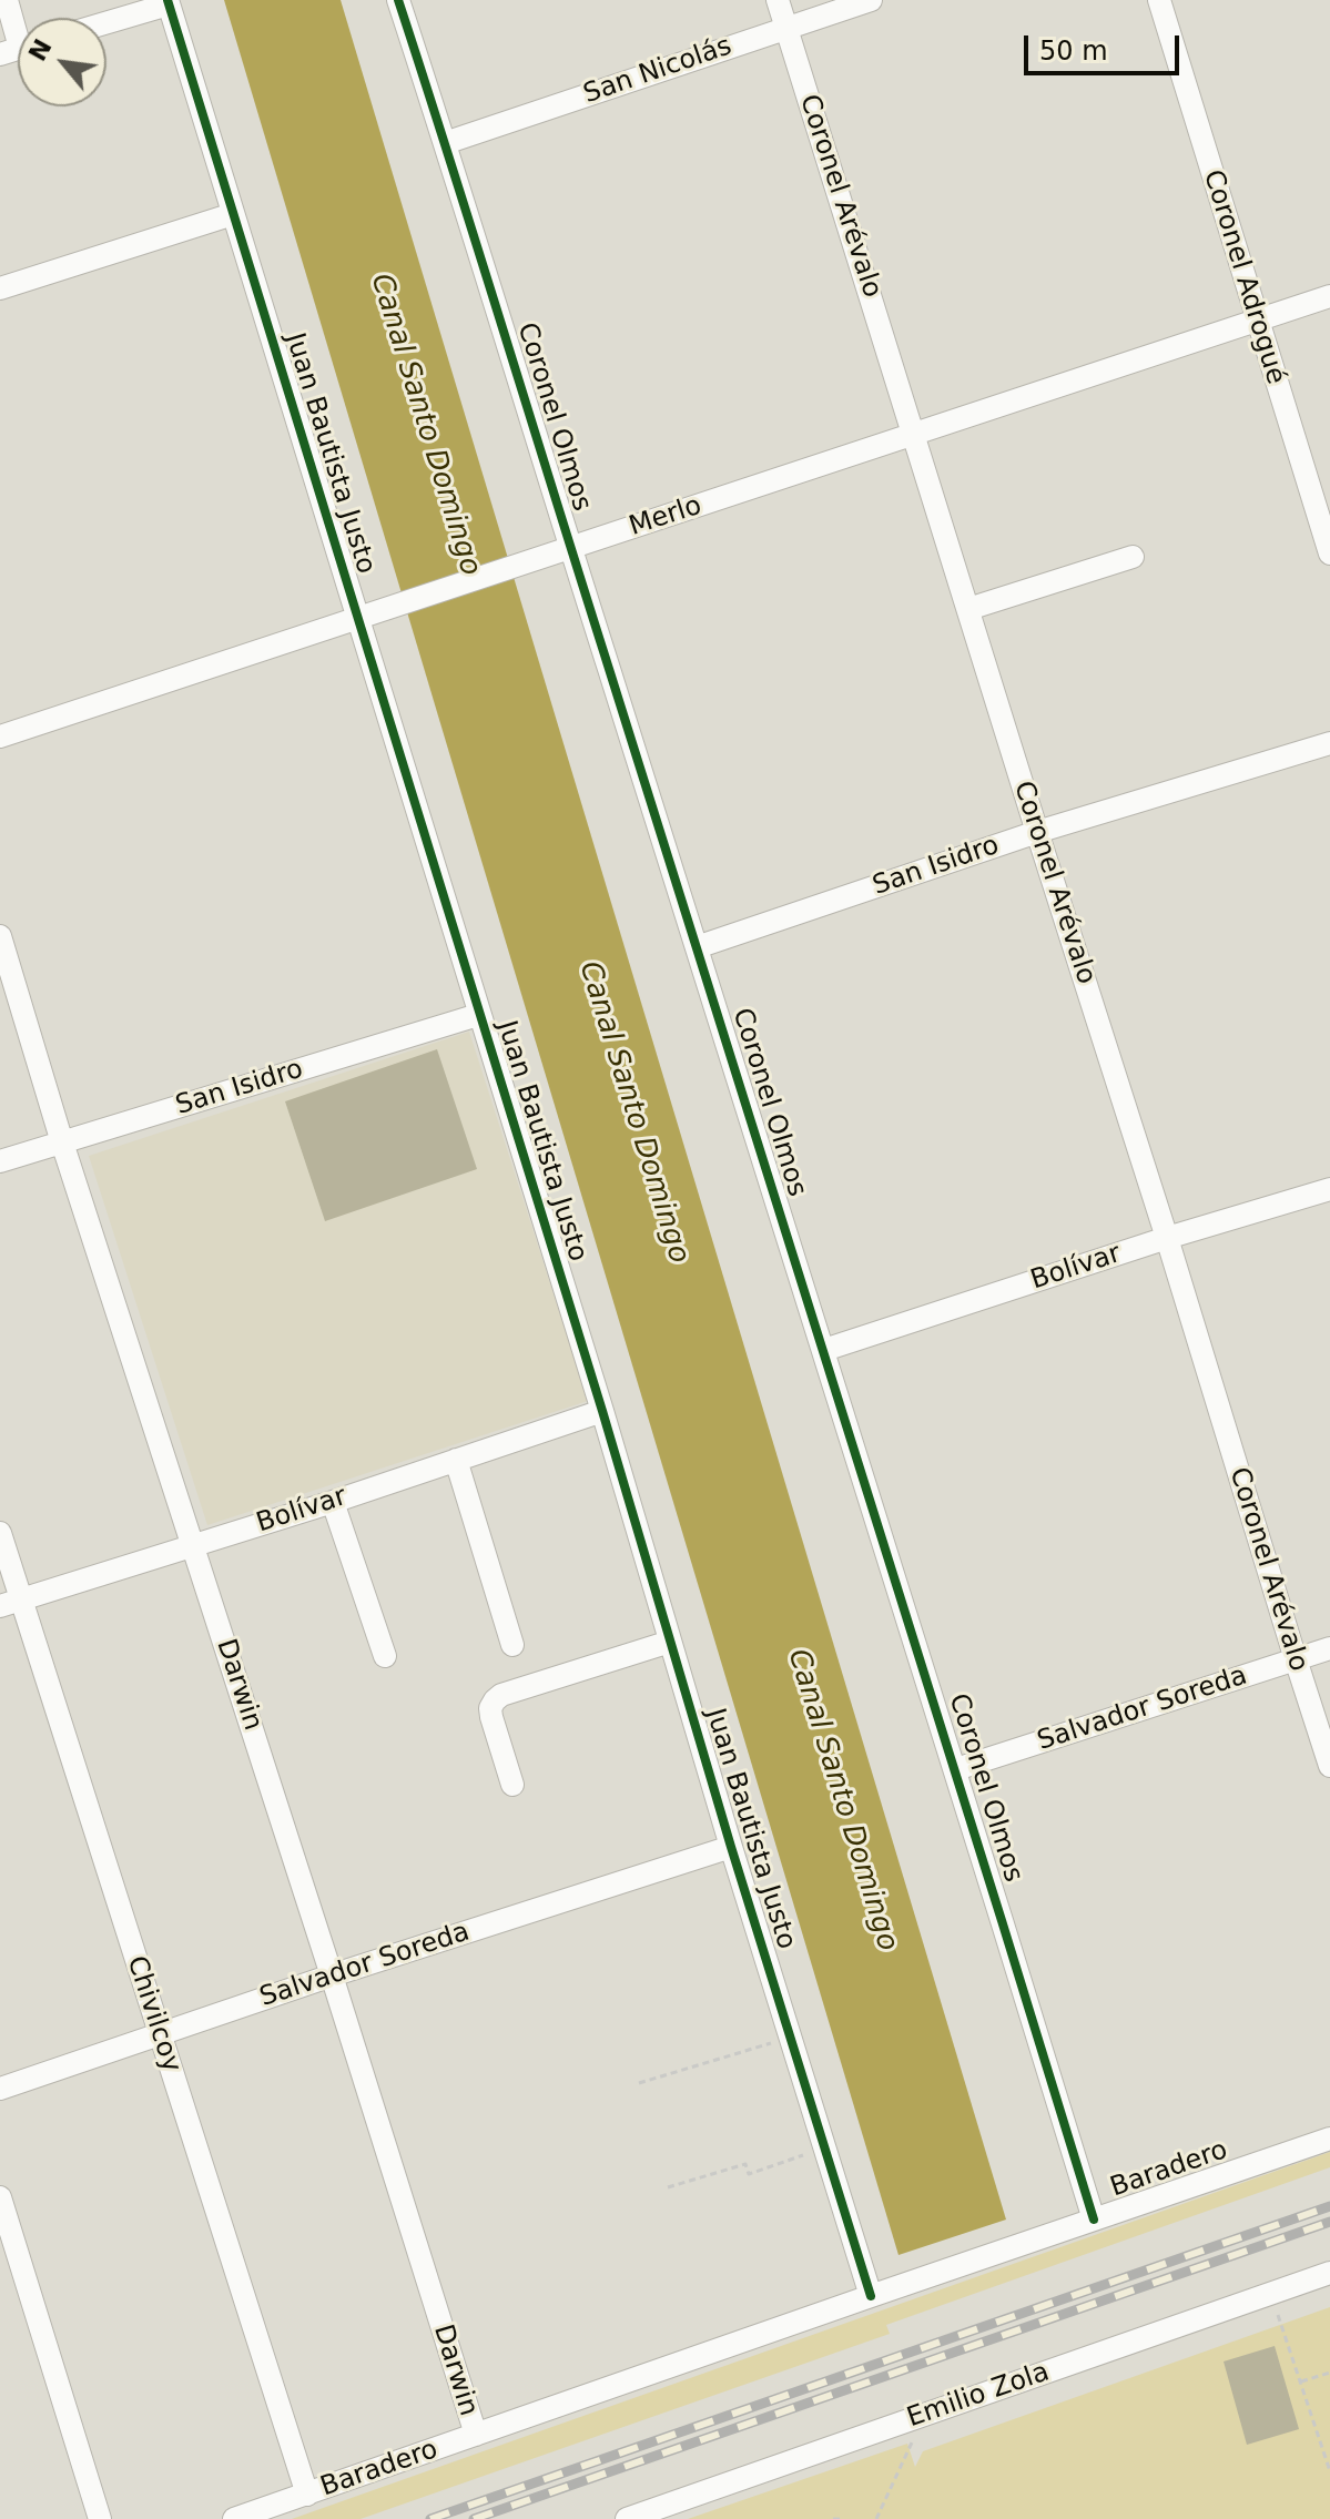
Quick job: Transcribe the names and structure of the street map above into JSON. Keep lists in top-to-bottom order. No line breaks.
{"streets":{"street":["San Nicolás","Coronel Arévalo","Coronel Adrogué","Coronel Olmos","Juan Bautista Justo","Merlo","San Isidro","Bolívar","Darwin","Salvador Soreda","Chivilcoy","Baradero","Emilio Zola"]},"crossings":[["San Nicolás","Coronel Arévalo"],["San Nicolás","Coronel Olmos"],["Coronel Arévalo","Merlo"],["Coronel Arévalo","San Isidro"],["Coronel Arévalo","Bolívar"],["Coronel Arévalo","Salvador Soreda"],["Coronel Adrogué","Merlo"],["Coronel Olmos","Merlo"],["Coronel Olmos","San Isidro"],["Coronel Olmos","Bolívar"],["Coronel Olmos","Salvador Soreda"],["Coronel Olmos","Baradero"],["Juan Bautista Justo","Merlo"],["Juan Bautista Justo","San Isidro"],["Juan Bautista Justo","Bolívar"],["Juan Bautista Justo","Salvador Soreda"],["Juan Bautista Justo","Baradero"],["San Isidro","Darwin"],["Bolívar","Darwin"],["Bolívar","Chivilcoy"],["Darwin","Salvador Soreda"],["Darwin","Baradero"],["Salvador Soreda","Chivilcoy"],["Chivilcoy","Baradero"]],"water":["Canal Santo Domingo"],"scale_bar":"50 m","north":"top left"}
